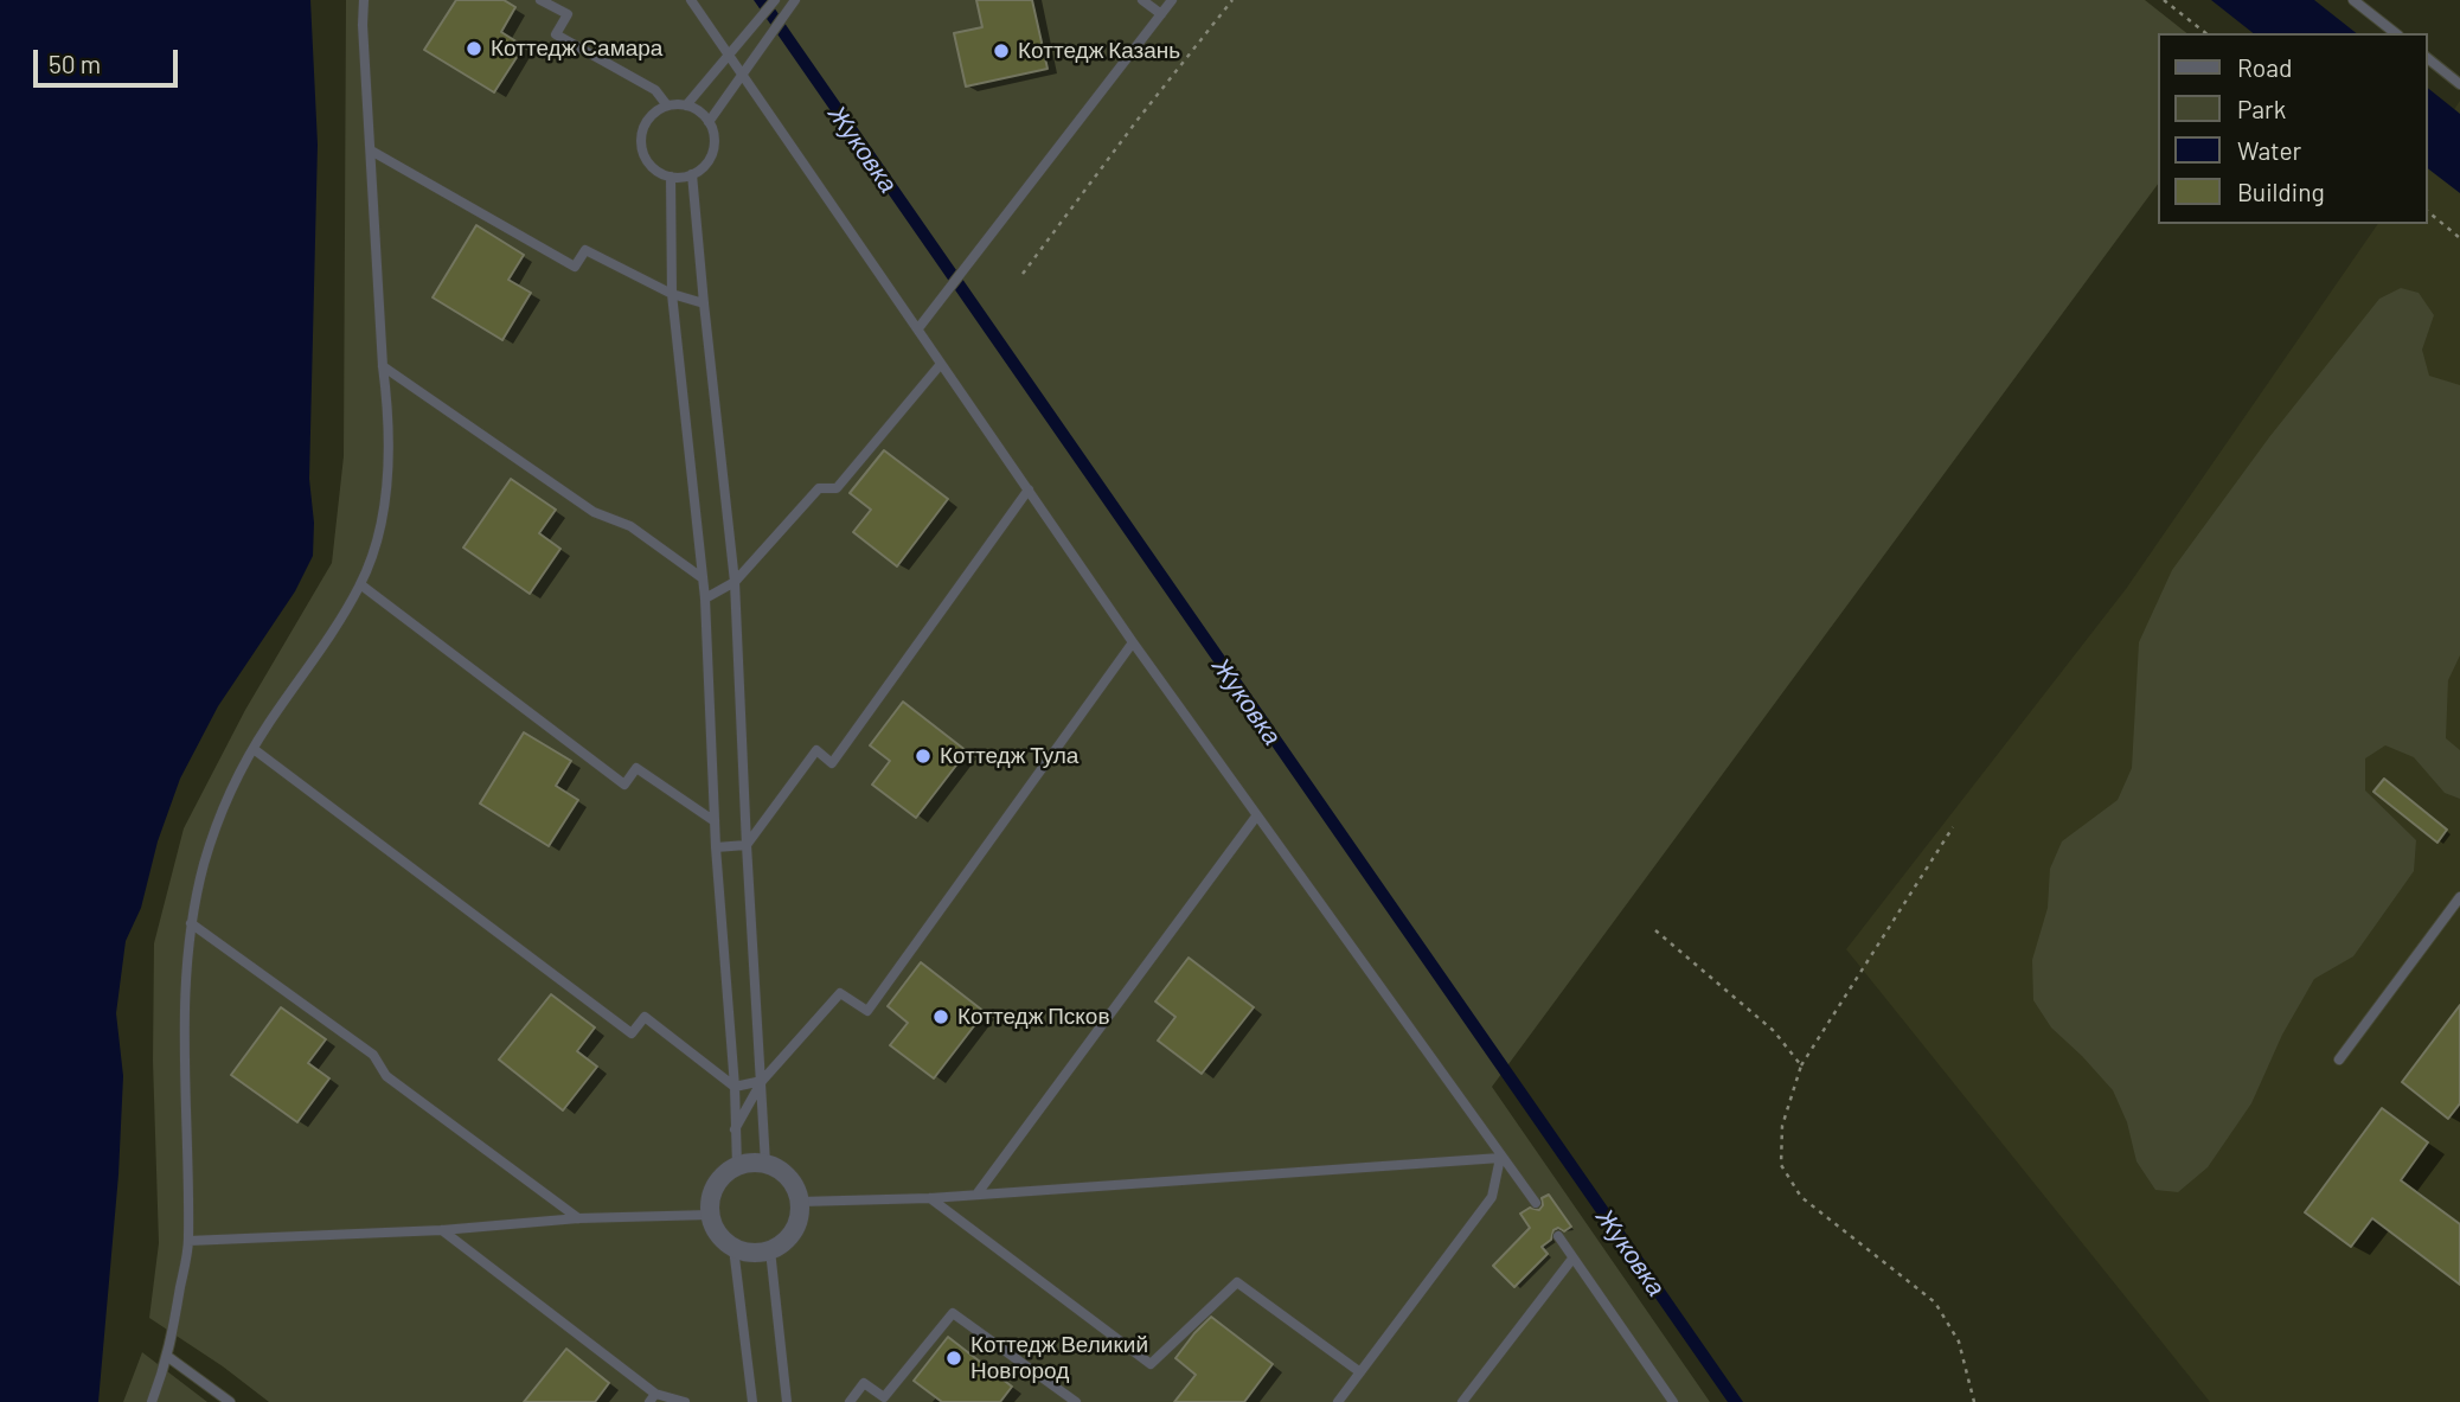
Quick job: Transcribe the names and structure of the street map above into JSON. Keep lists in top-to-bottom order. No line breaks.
{"water":["Жуковка"],"places":["Коттедж Самара","Коттедж Казань","Коттедж Тула","Коттедж Псков","Коттедж Великий Новгород"],"legend":["Road","Park","Water","Building"],"scale_bar":"50 m"}
